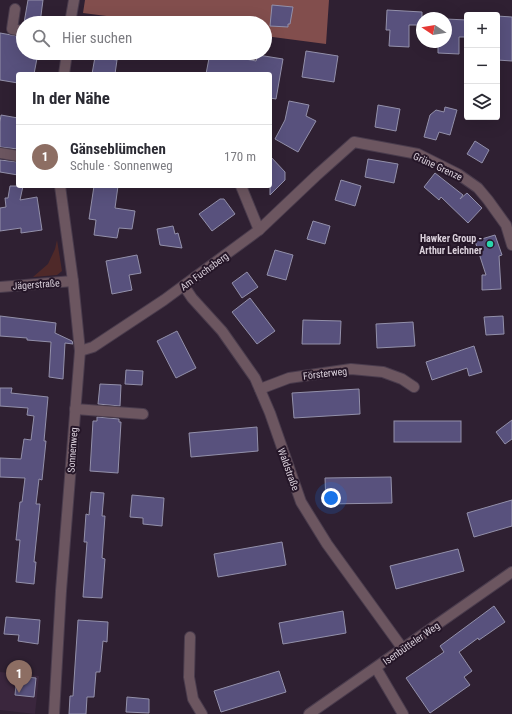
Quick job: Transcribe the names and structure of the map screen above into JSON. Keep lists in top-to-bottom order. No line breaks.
{"streets":{"street":["Grüne Grenze","Am Fuchsberg","Jägerstraße","Försterweg","Sonnenweg","Waldstraße","Isenbütteler Weg"]},"crossings":[["Grüne Grenze","Am Fuchsberg"],["Am Fuchsberg","Sonnenweg"],["Am Fuchsberg","Waldstraße"],["Jägerstraße","Sonnenweg"],["Försterweg","Waldstraße"],["Waldstraße","Isenbütteler Weg"]],"places":["Hawker Group - Arthur Leichner"],"north":"left","page":{"map_buttons":["+","−"],"search":"Hier suchen","heading":"In der Nähe","list":[{"mark":"1","name":"Gänseblümchen","note":"Schule · Sonnenweg","value":"170 m"}],"pins":"1"}}
